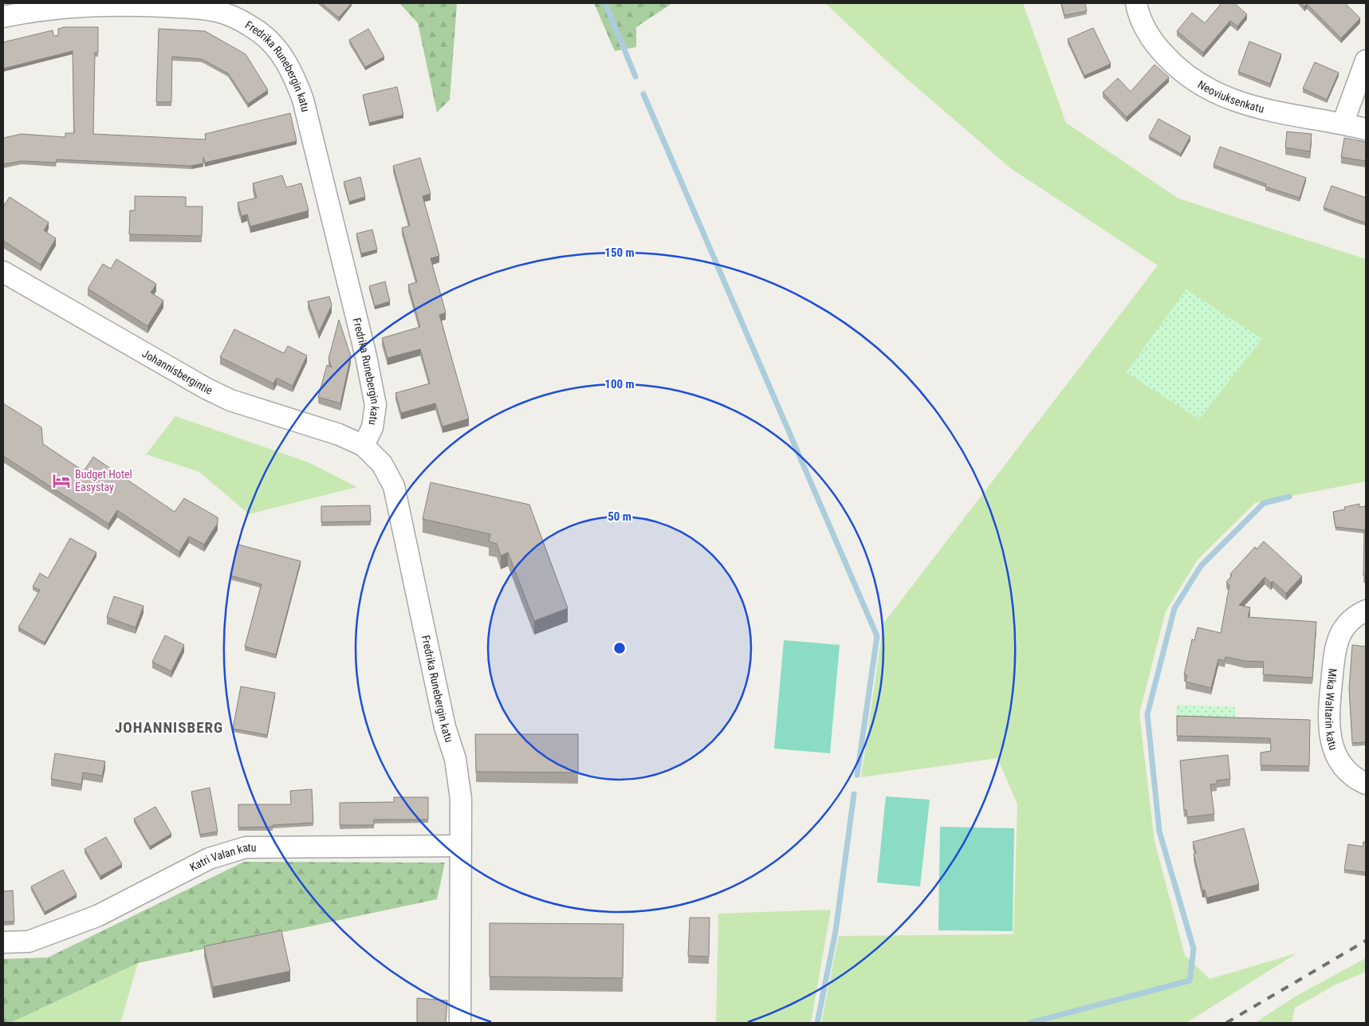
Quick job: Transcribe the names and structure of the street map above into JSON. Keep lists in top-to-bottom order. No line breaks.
{"streets":{"street":["Fredrika Runebergin katu","Neoviuksenkatu","Johannisbergintie","Mika Waltarin katu","Katri Valan katu"]},"crossings":[["Fredrika Runebergin katu","Johannisbergintie"],["Fredrika Runebergin katu","Katri Valan katu"]],"districts":["JOHANNISBERG"],"places":{"hotel":["Budget Hotel Easystay"]},"rings":["150 m","100 m","50 m"]}
